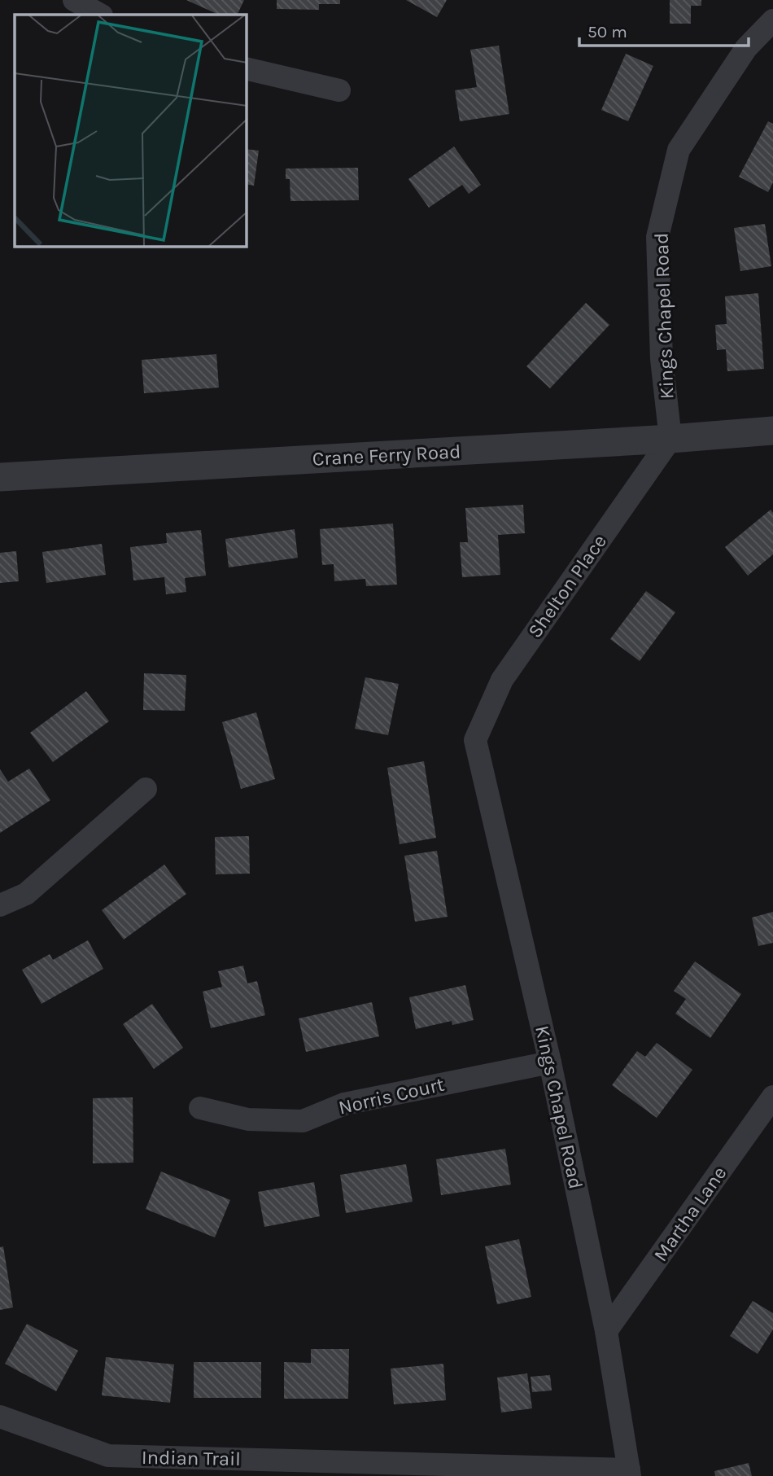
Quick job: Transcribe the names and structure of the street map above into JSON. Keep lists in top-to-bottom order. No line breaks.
{"streets":{"street":["Kings Chapel Road","Crane Ferry Road","Shelton Place","Norris Court","Martha Lane","Indian Trail"]},"crossings":[["Kings Chapel Road","Crane Ferry Road"],["Kings Chapel Road","Shelton Place"],["Kings Chapel Road","Norris Court"],["Kings Chapel Road","Martha Lane"],["Kings Chapel Road","Indian Trail"],["Crane Ferry Road","Shelton Place"]],"scale_bar":"50 m"}
